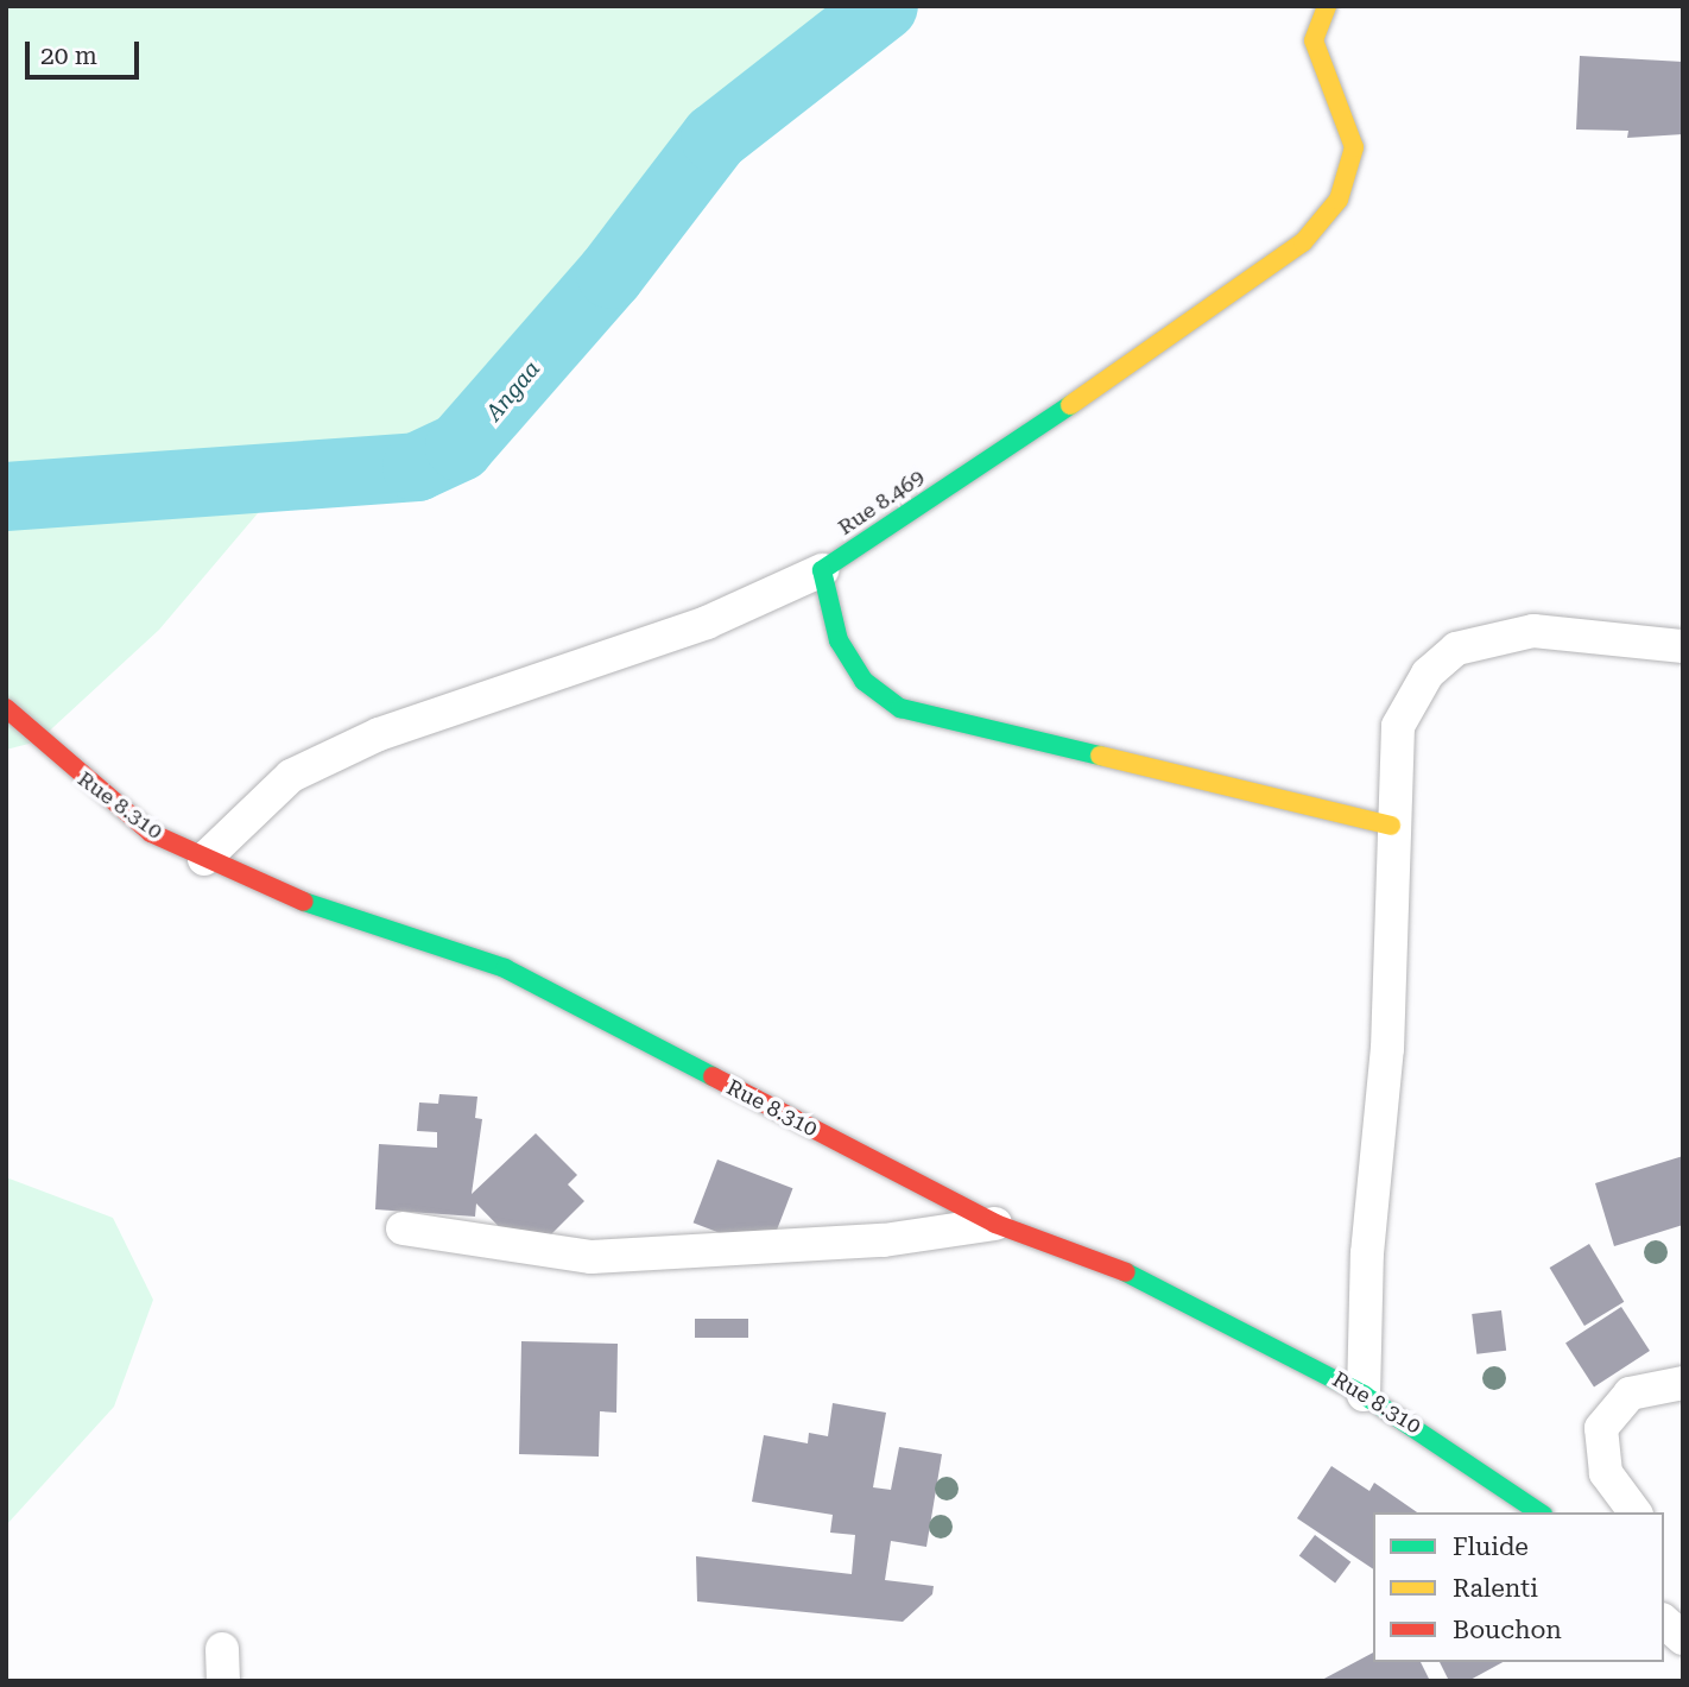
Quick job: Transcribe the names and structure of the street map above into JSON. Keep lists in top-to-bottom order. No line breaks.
{"streets":{"street":["Rue 8.469","Rue 8.310"]},"water":["Angaa"],"legend":["Fluide","Ralenti","Bouchon"],"scale_bar":"20 m"}
